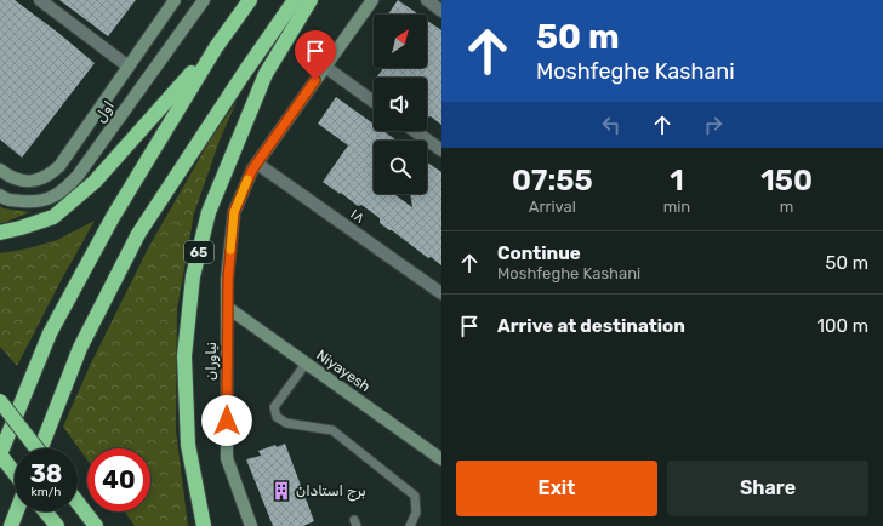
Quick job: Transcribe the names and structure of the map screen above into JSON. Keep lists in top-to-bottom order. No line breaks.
{"streets":{"highway":["65"],"street":["اول","۱۸","نیاوران","Niyayesh"]},"crossings":[["۱۸","نیاوران"],["نیاوران","Niyayesh"]],"places":{"building":["برج استادان"]},"north":"top right","page":{"turn":["50 m","Moshfeghe Kashani"],"eta":["07:55","Arrival","1","min","150","m"],"list":[{"name":"Continue","note":"Moshfeghe Kashani","value":"50 m"},{"name":"Arrive at destination","value":"100 m"}],"speed":"38 km/h","limit":"40","buttons":["Exit","Share"]}}
